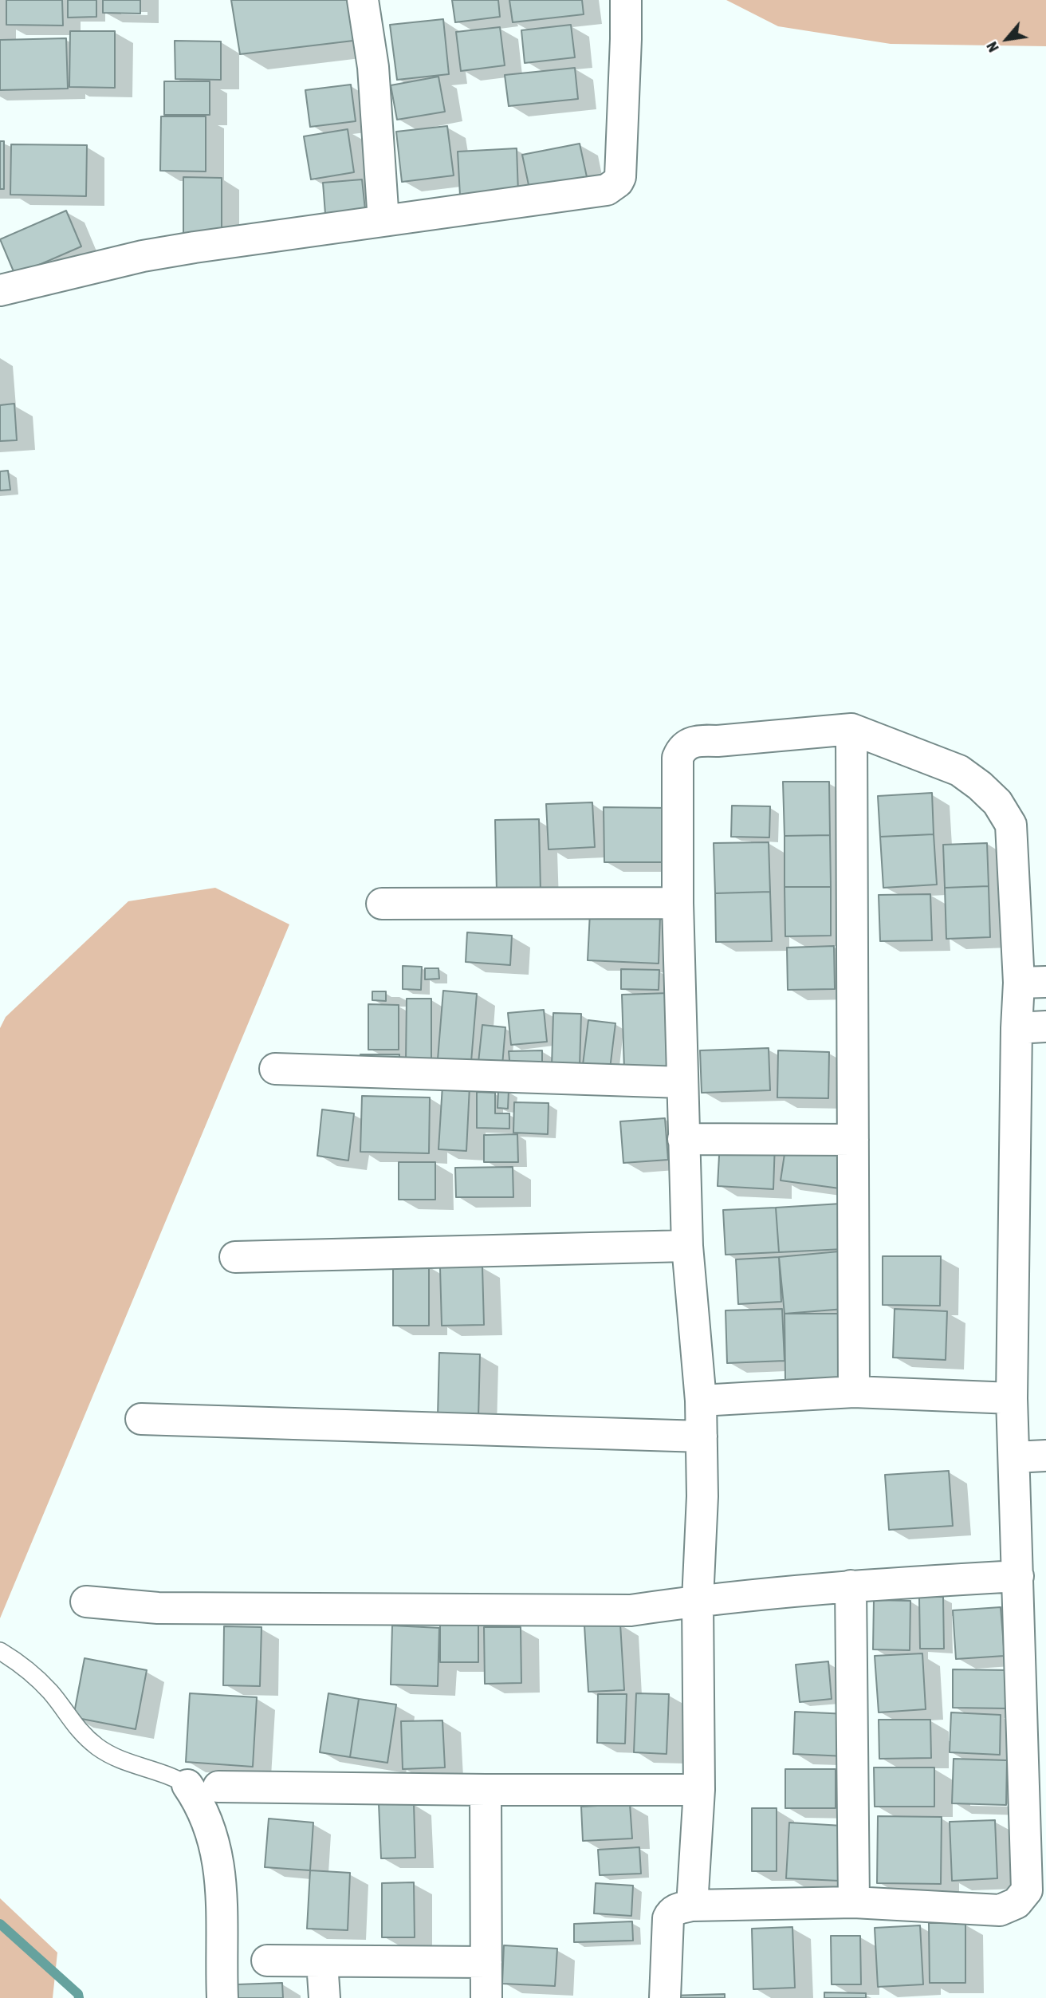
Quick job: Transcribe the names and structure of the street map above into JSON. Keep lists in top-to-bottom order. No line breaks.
{"north":"bottom left"}
